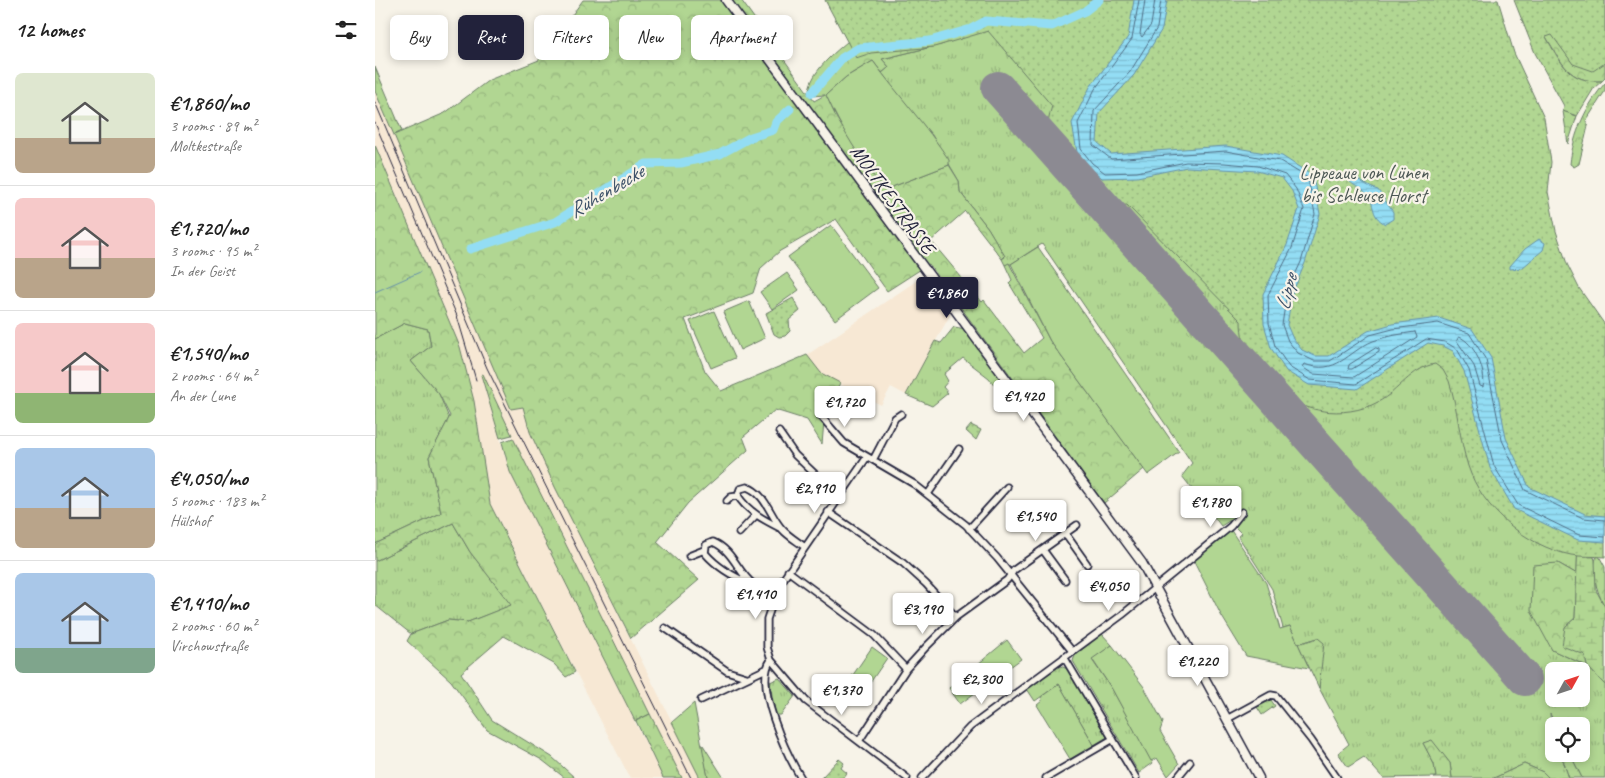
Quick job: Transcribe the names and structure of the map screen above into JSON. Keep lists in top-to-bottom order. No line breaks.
{"streets":{"street":["MOLTKESTRASSE"]},"water":["Rühenbecke","Lippe"],"parks":["Lippeaue von Lünen bis Schleuse Horst"],"north":"top right","page":{"heading":"12 homes","chip":["Buy","Rent","Filters","New","Apartment"],"list":[{"name":"€1,860/mo","note":"3 rooms · 89 m² · Moltkestraße"},{"name":"€1,720/mo","note":"3 rooms · 95 m² · In der Geist"},{"name":"€1,540/mo","note":"2 rooms · 64 m² · An der Lune"},{"name":"€4,050/mo","note":"5 rooms · 183 m² · Hülshof"},{"name":"€1,410/mo","note":"2 rooms · 60 m² · Virchowstraße"}],"price":["€1,860","€1,420","€1,720","€2,910","€1,780","€1,540","€4,050","€1,410","€3,190","€1,220","€2,300","€1,370"]}}
